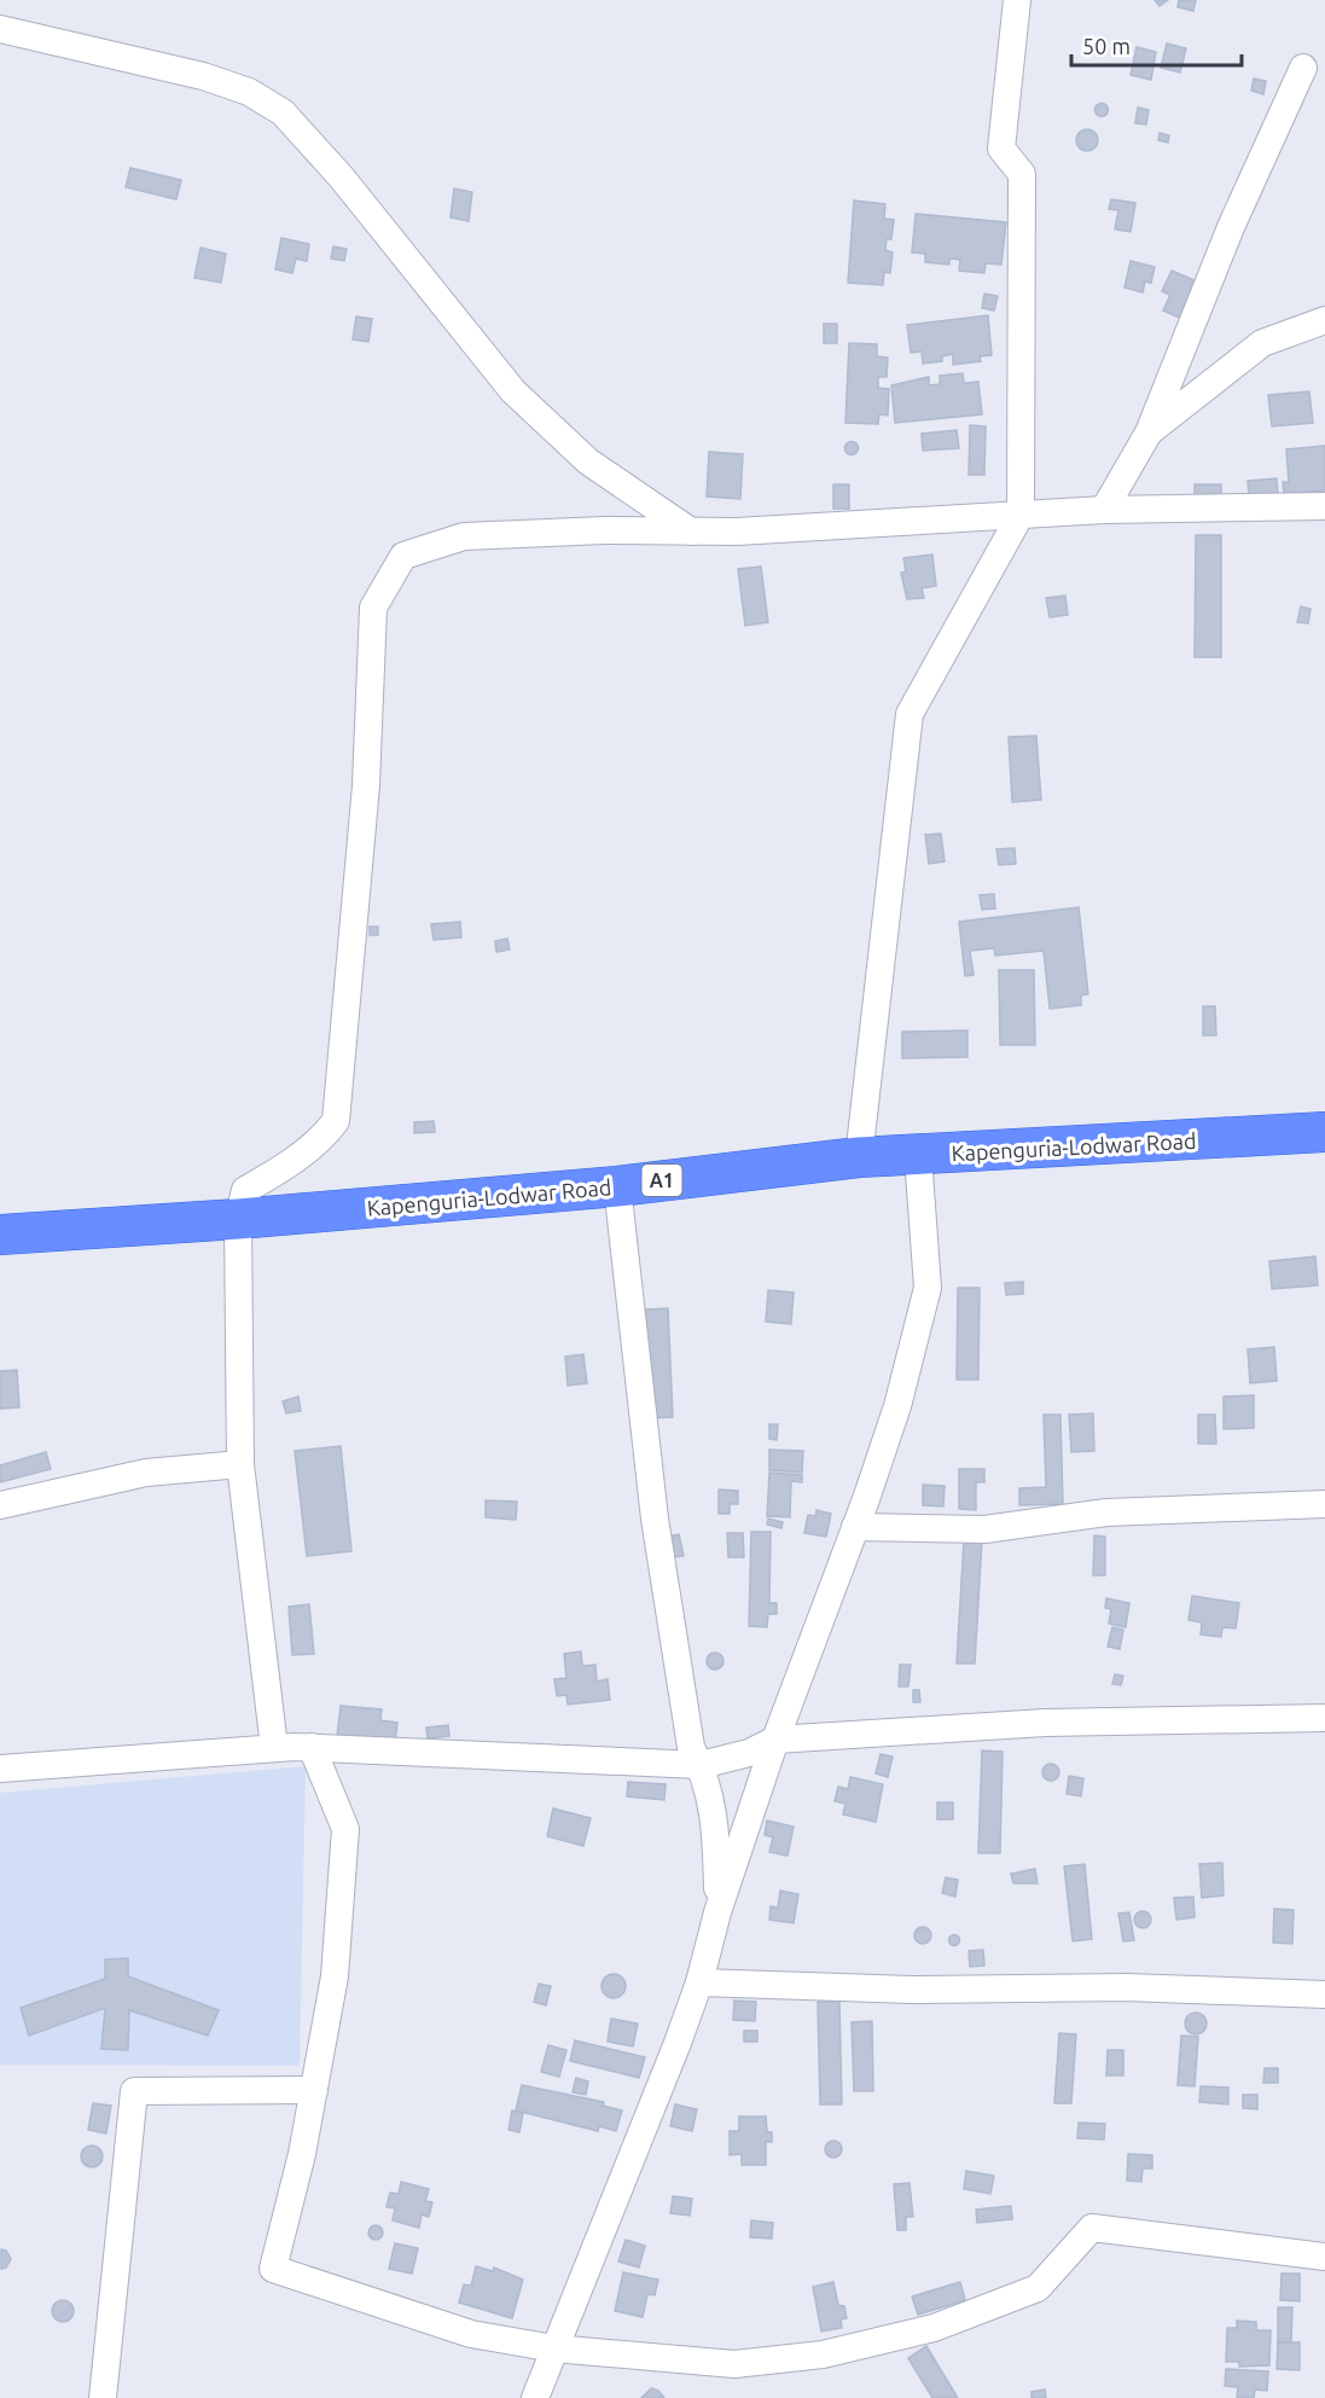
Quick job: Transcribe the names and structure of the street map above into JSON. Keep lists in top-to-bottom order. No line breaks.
{"streets":{"highway":["Kapenguria-Lodwar Road","A1"]},"scale_bar":"50 m"}
